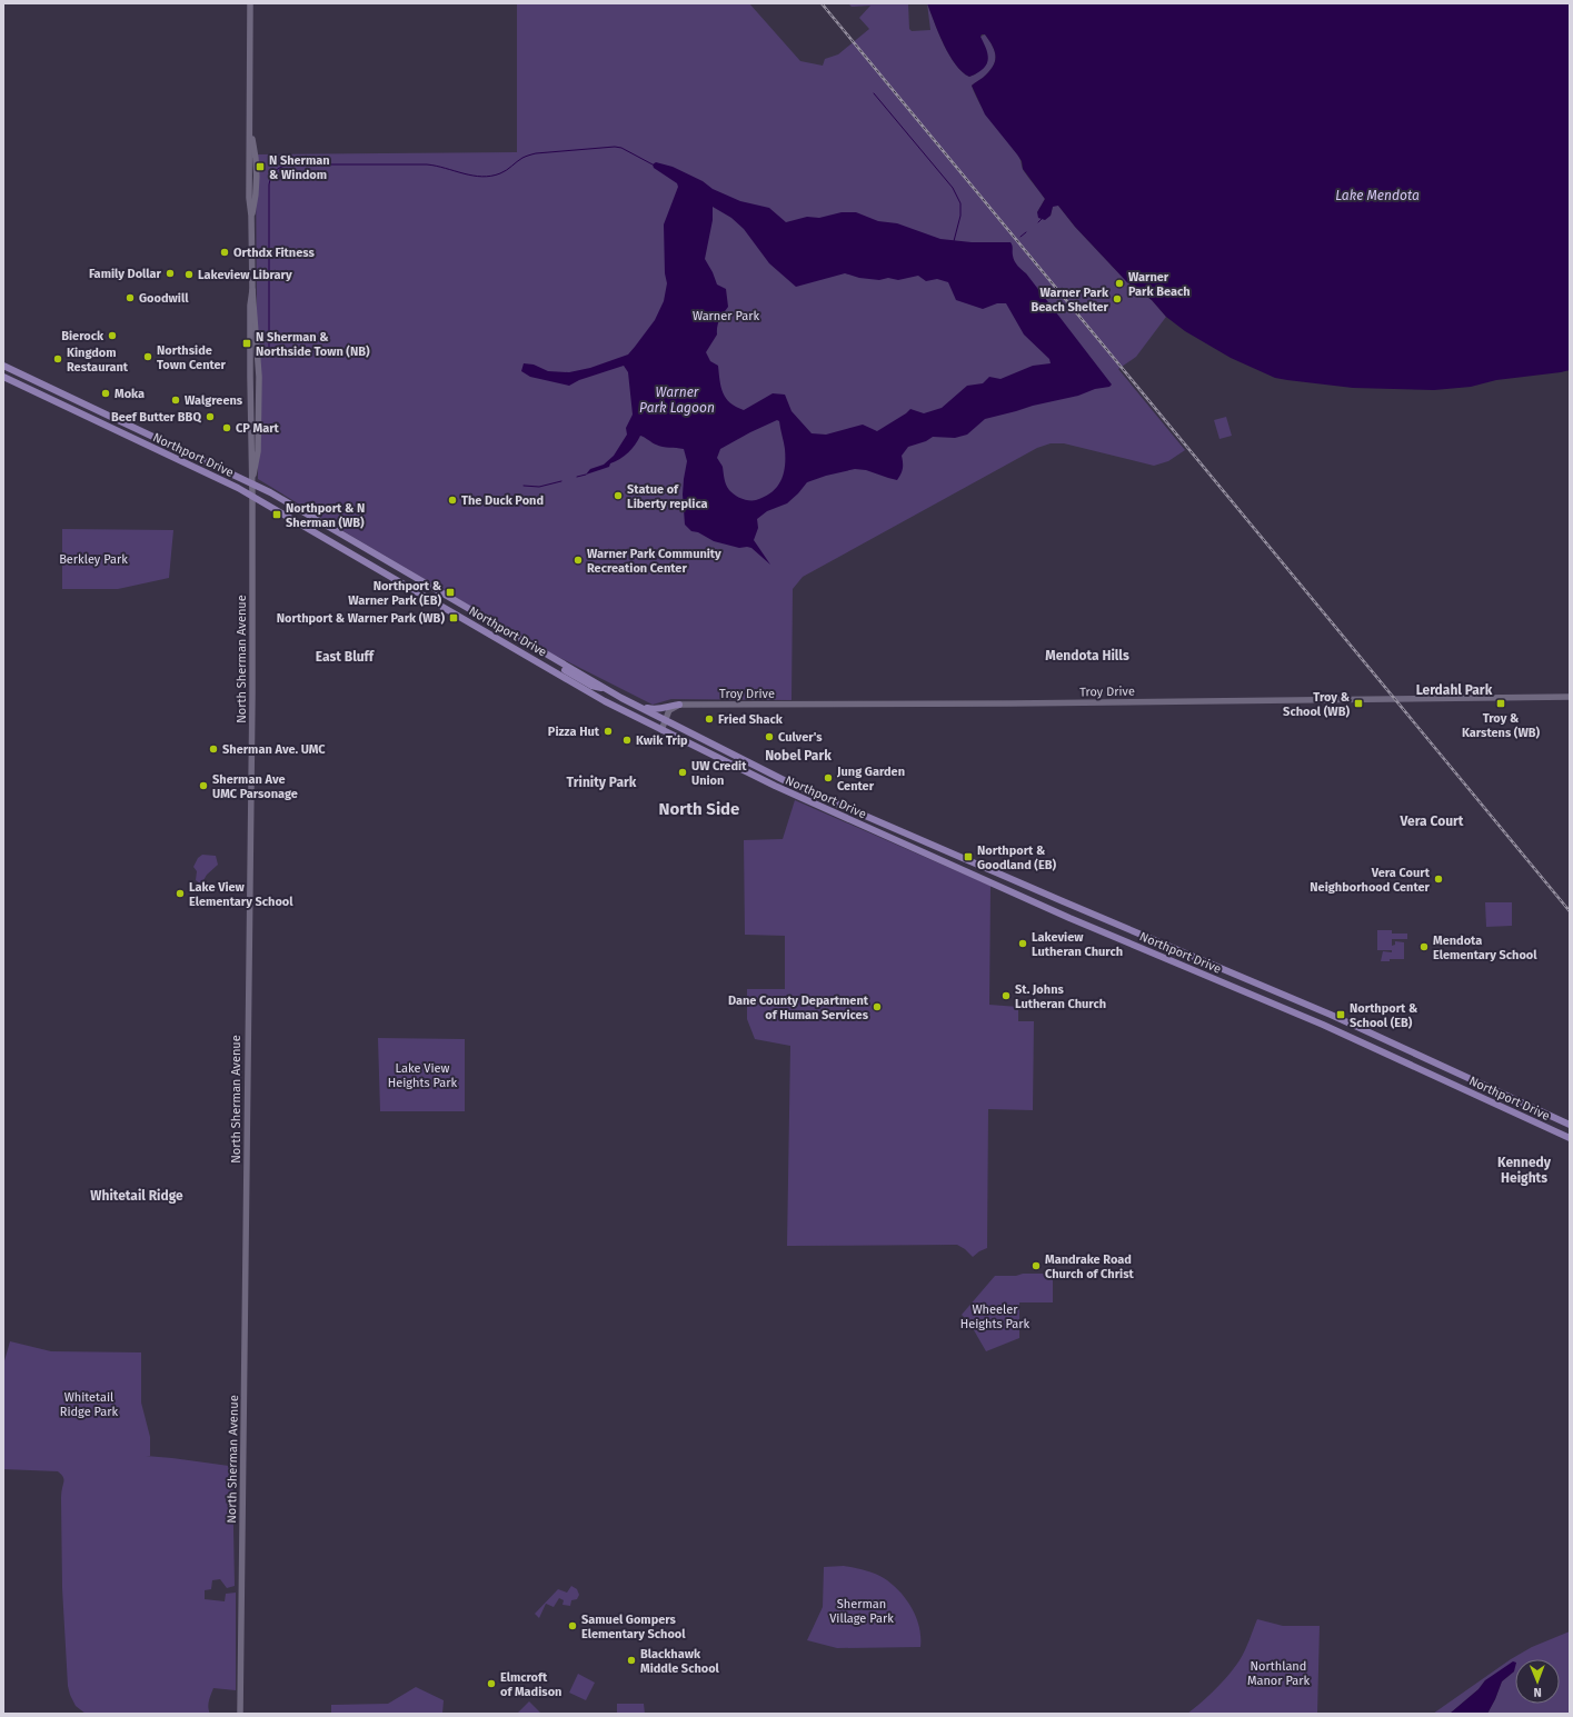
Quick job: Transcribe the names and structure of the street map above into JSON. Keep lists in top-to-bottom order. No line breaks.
{"streets":{"main road":["Northport Drive"],"street":["North Sherman Avenue","Troy Drive"]},"crossings":[["Northport Drive","North Sherman Avenue"]],"districts":["Mendota Hills","East Bluff","Lerdahl Park","Nobel Park","Trinity Park","North Side","Vera Court","Kennedy Heights","Whitetail Ridge"],"water":["Lake Mendota","Warner Park Lagoon"],"parks":["Warner Park","Berkley Park","Lake View Heights Park","Wheeler Heights Park","Whitetail Ridge Park","Sherman Village Park","Northland Manor Park"],"places":{"transit":["N Sherman & Windom","N Sherman & Northside Town (NB)","Northport & N Sherman (WB)","Northport & Warner Park (EB)","Northport & Warner Park (WB)","Troy & School (WB)","Troy & Karstens (WB)","Northport & Goodland (EB)","Northport & School (EB)"],"other":["Orthdx Fitness","Family Dollar","Lakeview Library","Warner Park Beach","Goodwill","Warner Park Beach Shelter","Bierock","Northside Town Center","Kingdom Restaurant","Moka","Walgreens","Beef Butter BBQ","CP Mart","Statue of Liberty replica","The Duck Pond","Warner Park Community Recreation Center","Fried Shack","Pizza Hut","Culver's","Kwik Trip","Sherman Ave. UMC","UW Credit Union","Jung Garden Center","Sherman Ave UMC Parsonage","Vera Court Neighborhood Center","Lake View Elementary School","Lakeview Lutheran Church","Mendota Elementary School","St. Johns Lutheran Church","Dane County Department of Human Services","Mandrake Road Church of Christ","Samuel Gompers Elementary School","Blackhawk Middle School","Elmcroft of Madison"]},"north":"bottom"}
